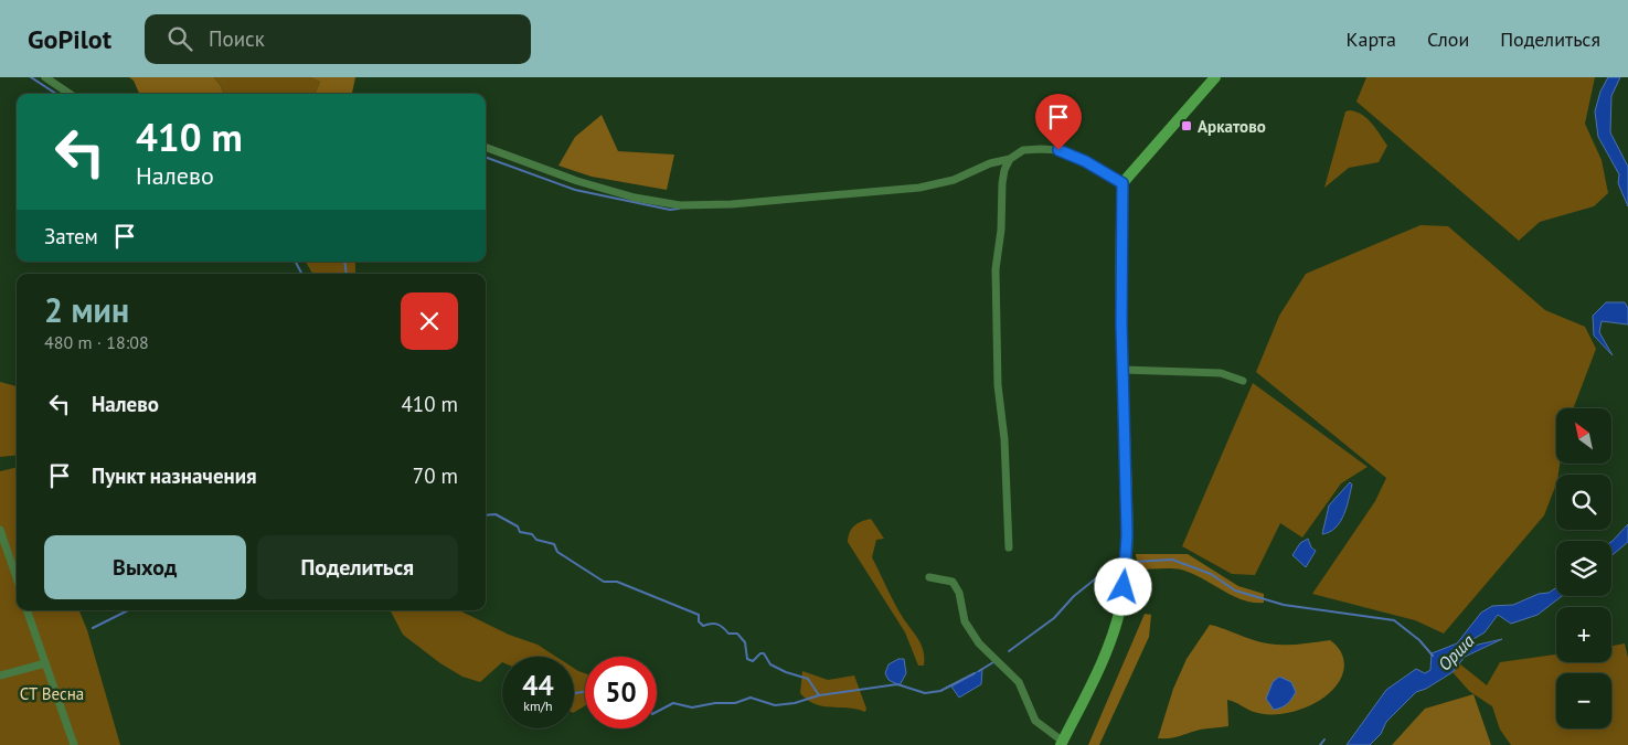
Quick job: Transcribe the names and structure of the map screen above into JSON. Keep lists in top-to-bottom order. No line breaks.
{"water":["Орша"],"parks":["СТ Весна"],"places":{"transit":["Аркатово"]},"north":"top left","page":{"header":"GoPilot","search":"Поиск","nav":["Карта","Слои","Поделиться"],"turn":["410 m","Налево"],"then":"Затем","heading":["2 мин","480 m · 18:08"],"list":[{"name":"Налево","value":"410 m"},{"name":"Пункт назначения","value":"70 m"}],"map_buttons":["+","−"],"buttons":["Выход","Поделиться"],"speed":"44 km/h","limit":"50"}}
